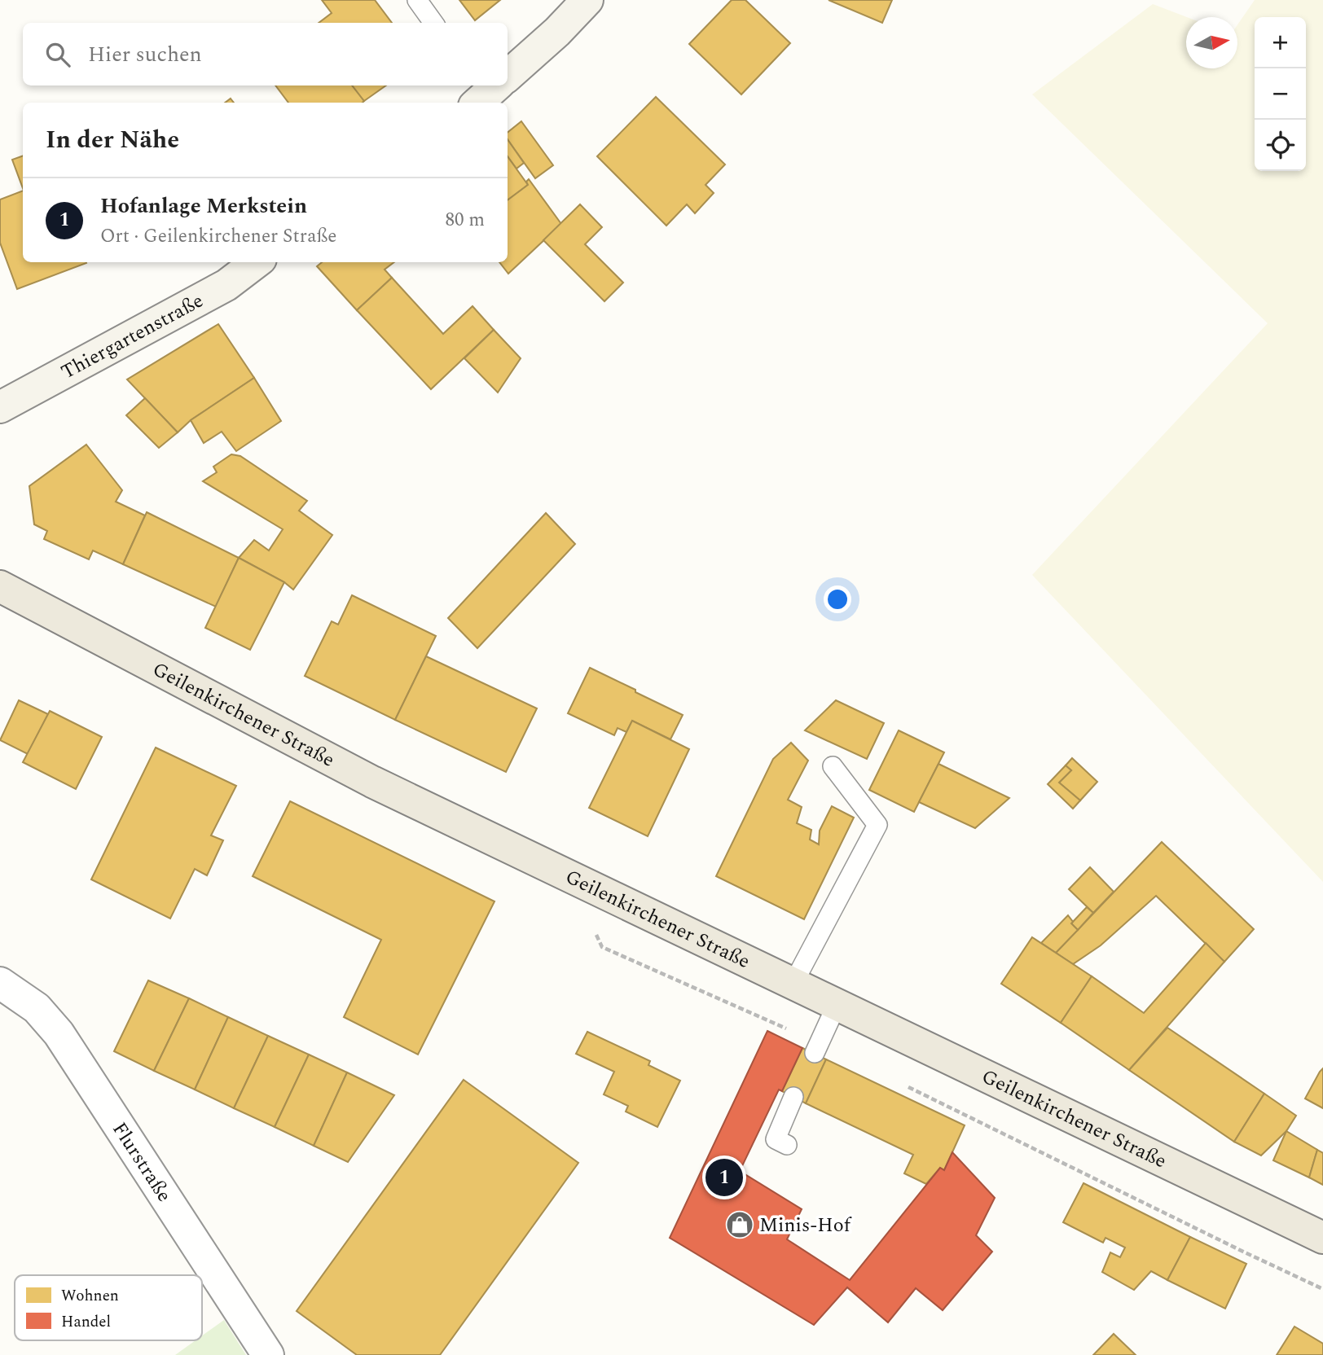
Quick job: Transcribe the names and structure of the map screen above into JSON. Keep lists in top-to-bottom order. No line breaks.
{"streets":{"main road":["Thiergartenstraße","Geilenkirchener Straße"],"street":["Flurstraße"]},"places":{"shop":["Minis-Hof"]},"legend":["Wohnen","Handel"],"north":"right","page":{"map_buttons":["+","−"],"search":"Hier suchen","heading":"In der Nähe","list":[{"mark":"1","name":"Hofanlage Merkstein","note":"Ort · Geilenkirchener Straße","value":"80 m"}],"pins":"1"}}
